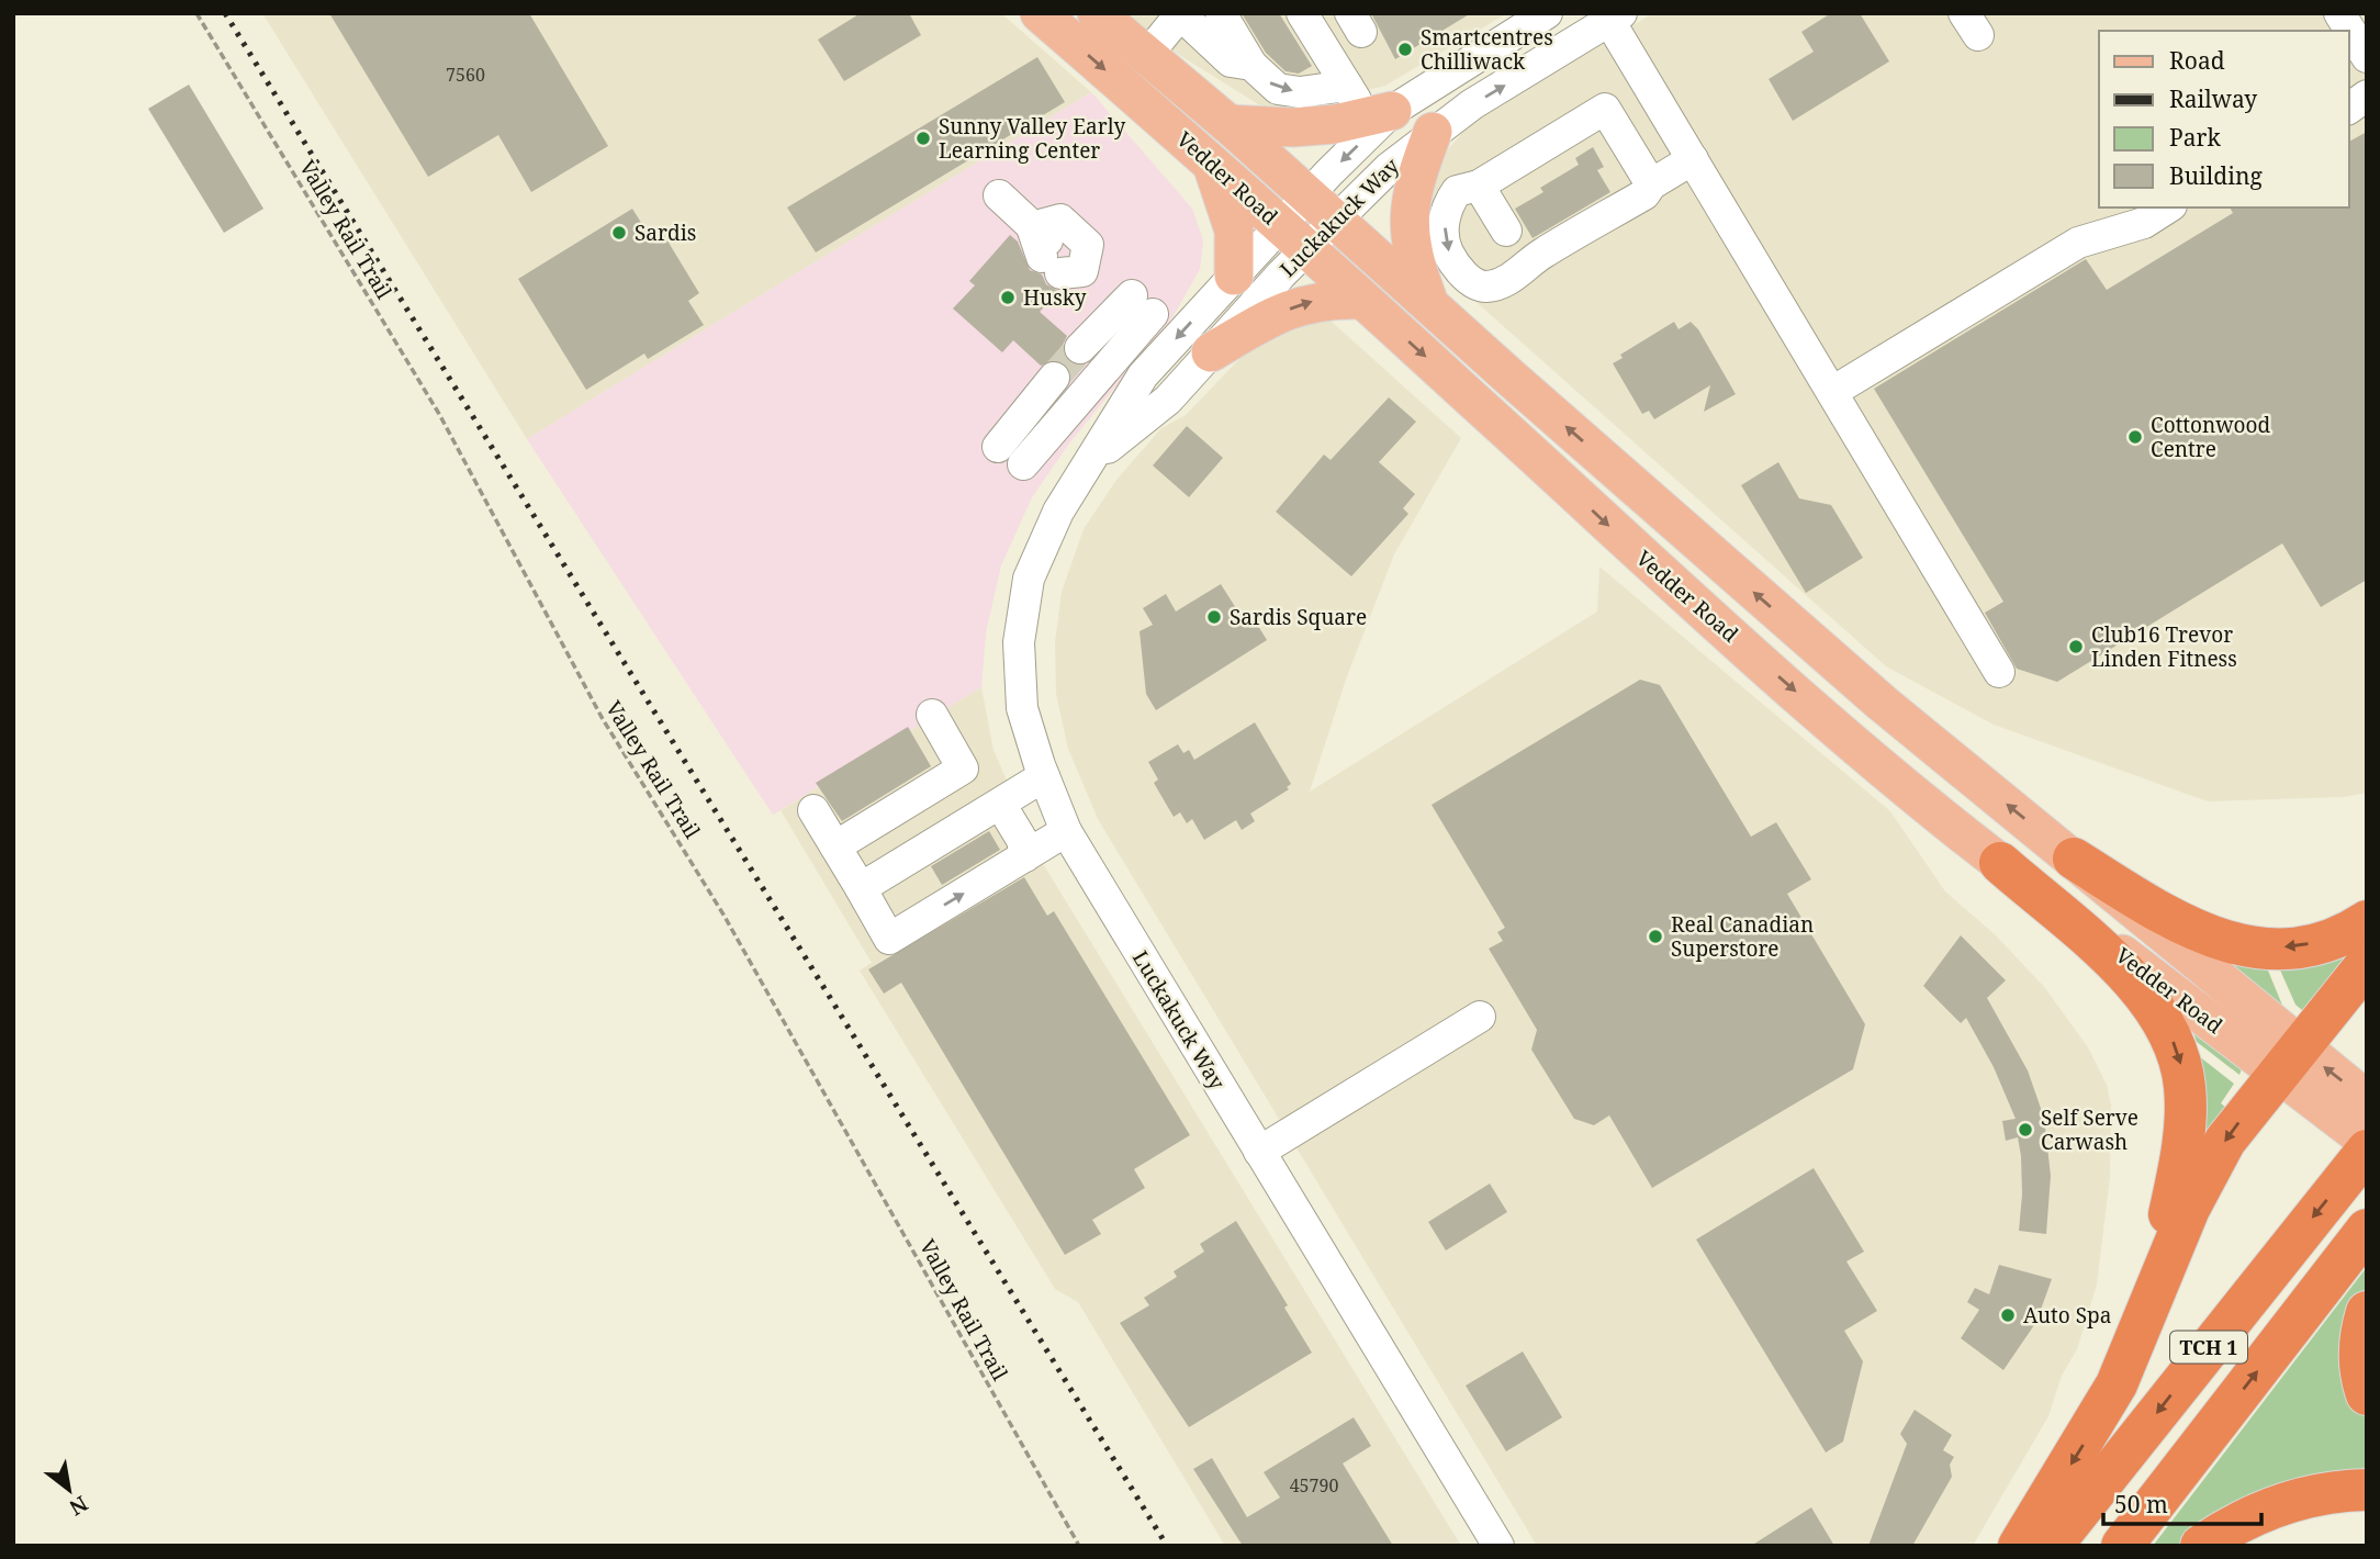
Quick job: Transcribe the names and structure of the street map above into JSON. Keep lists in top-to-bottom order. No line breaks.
{"streets":{"highway":["TCH 1"],"main road":["Vedder Road"],"street":["Luckakuck Way"],"path":["Valley Rail Trail"]},"crossings":[["Vedder Road","Luckakuck Way"],["Vedder Road","TCH 1"]],"places":["Smartcentres Chilliwack","Sunny Valley Early Learning Center","Sardis","Husky","Cottonwood Centre","Sardis Square","Club16 Trevor Linden Fitness","Real Canadian Superstore","Self Serve Carwash","Auto Spa"],"house_numbers":["7560","45790"],"legend":["Road","Railway","Park","Building"],"scale_bar":"50 m","north":"bottom right"}
